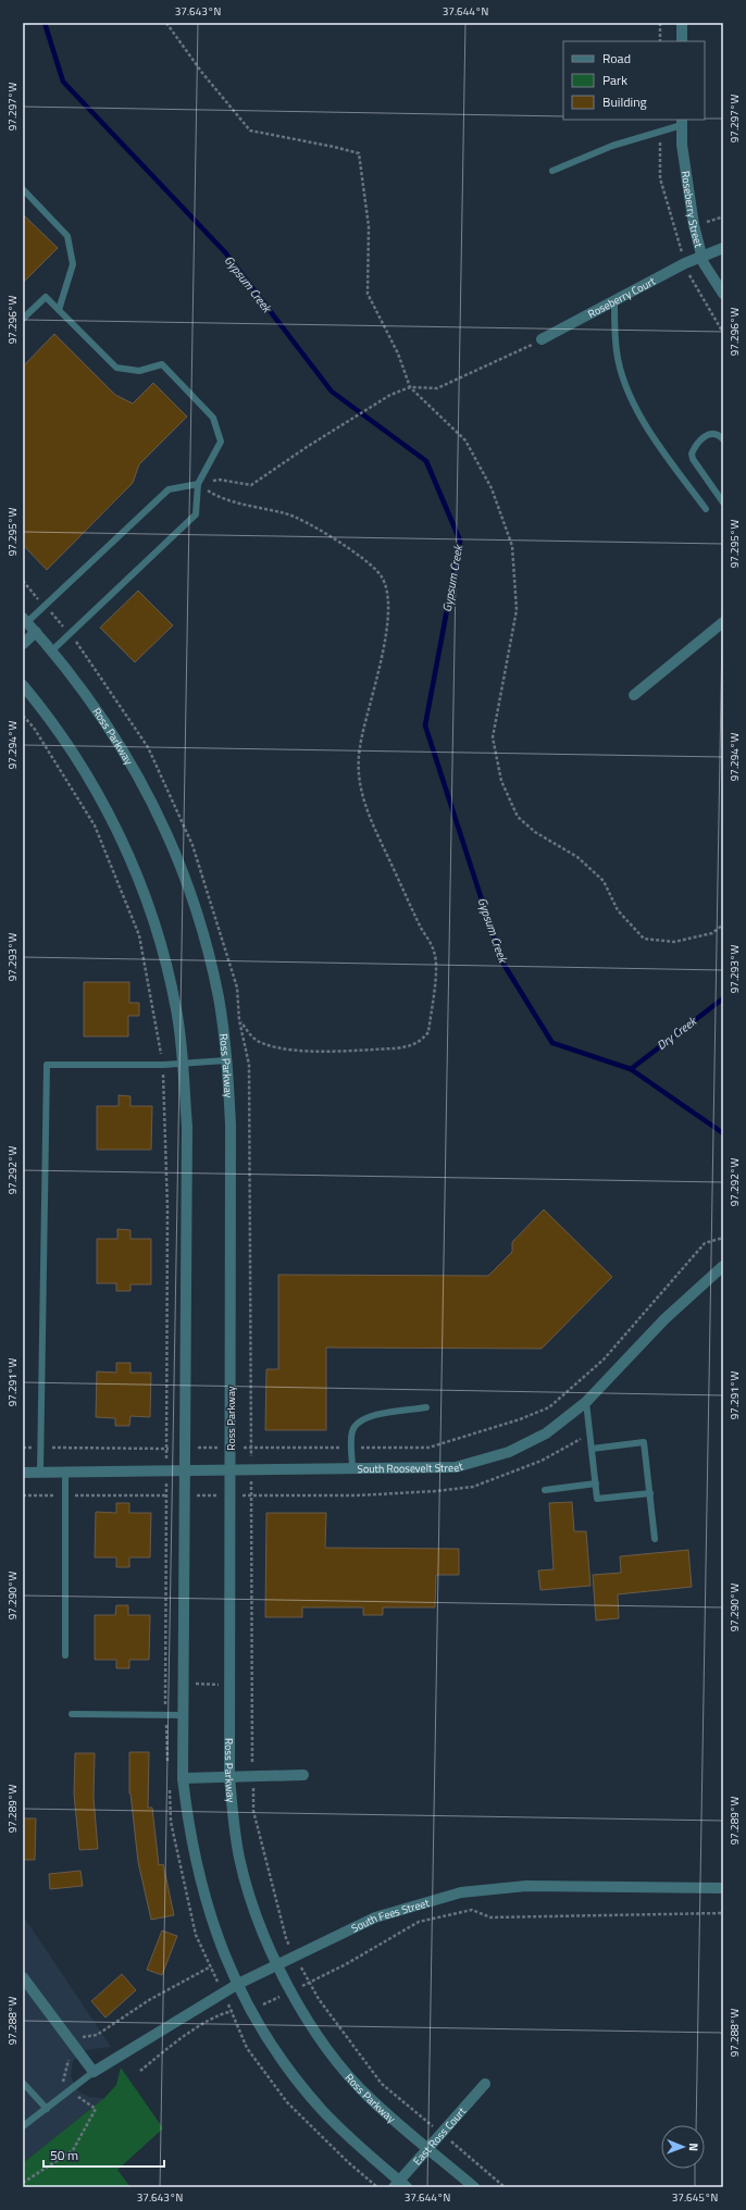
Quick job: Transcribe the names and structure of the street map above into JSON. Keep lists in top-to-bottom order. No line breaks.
{"streets":{"street":["Roseberry Street","Roseberry Court","Ross Parkway","South Roosevelt Street","South Fees Street","East Ross Court"]},"crossings":[["Roseberry Street","Roseberry Court"],["Ross Parkway","South Roosevelt Street"],["Ross Parkway","South Fees Street"],["Ross Parkway","East Ross Court"]],"water":["Gypsum Creek","Dry Creek"],"legend":["Road","Park","Building"],"scale_bar":"50 m","north":"right","coordinates":["37.643°N","37.644°N","97.297°W","97.296°W","97.295°W","97.294°W","97.293°W","97.292°W","97.291°W","97.290°W","97.289°W","97.288°W","37.645°N"]}
